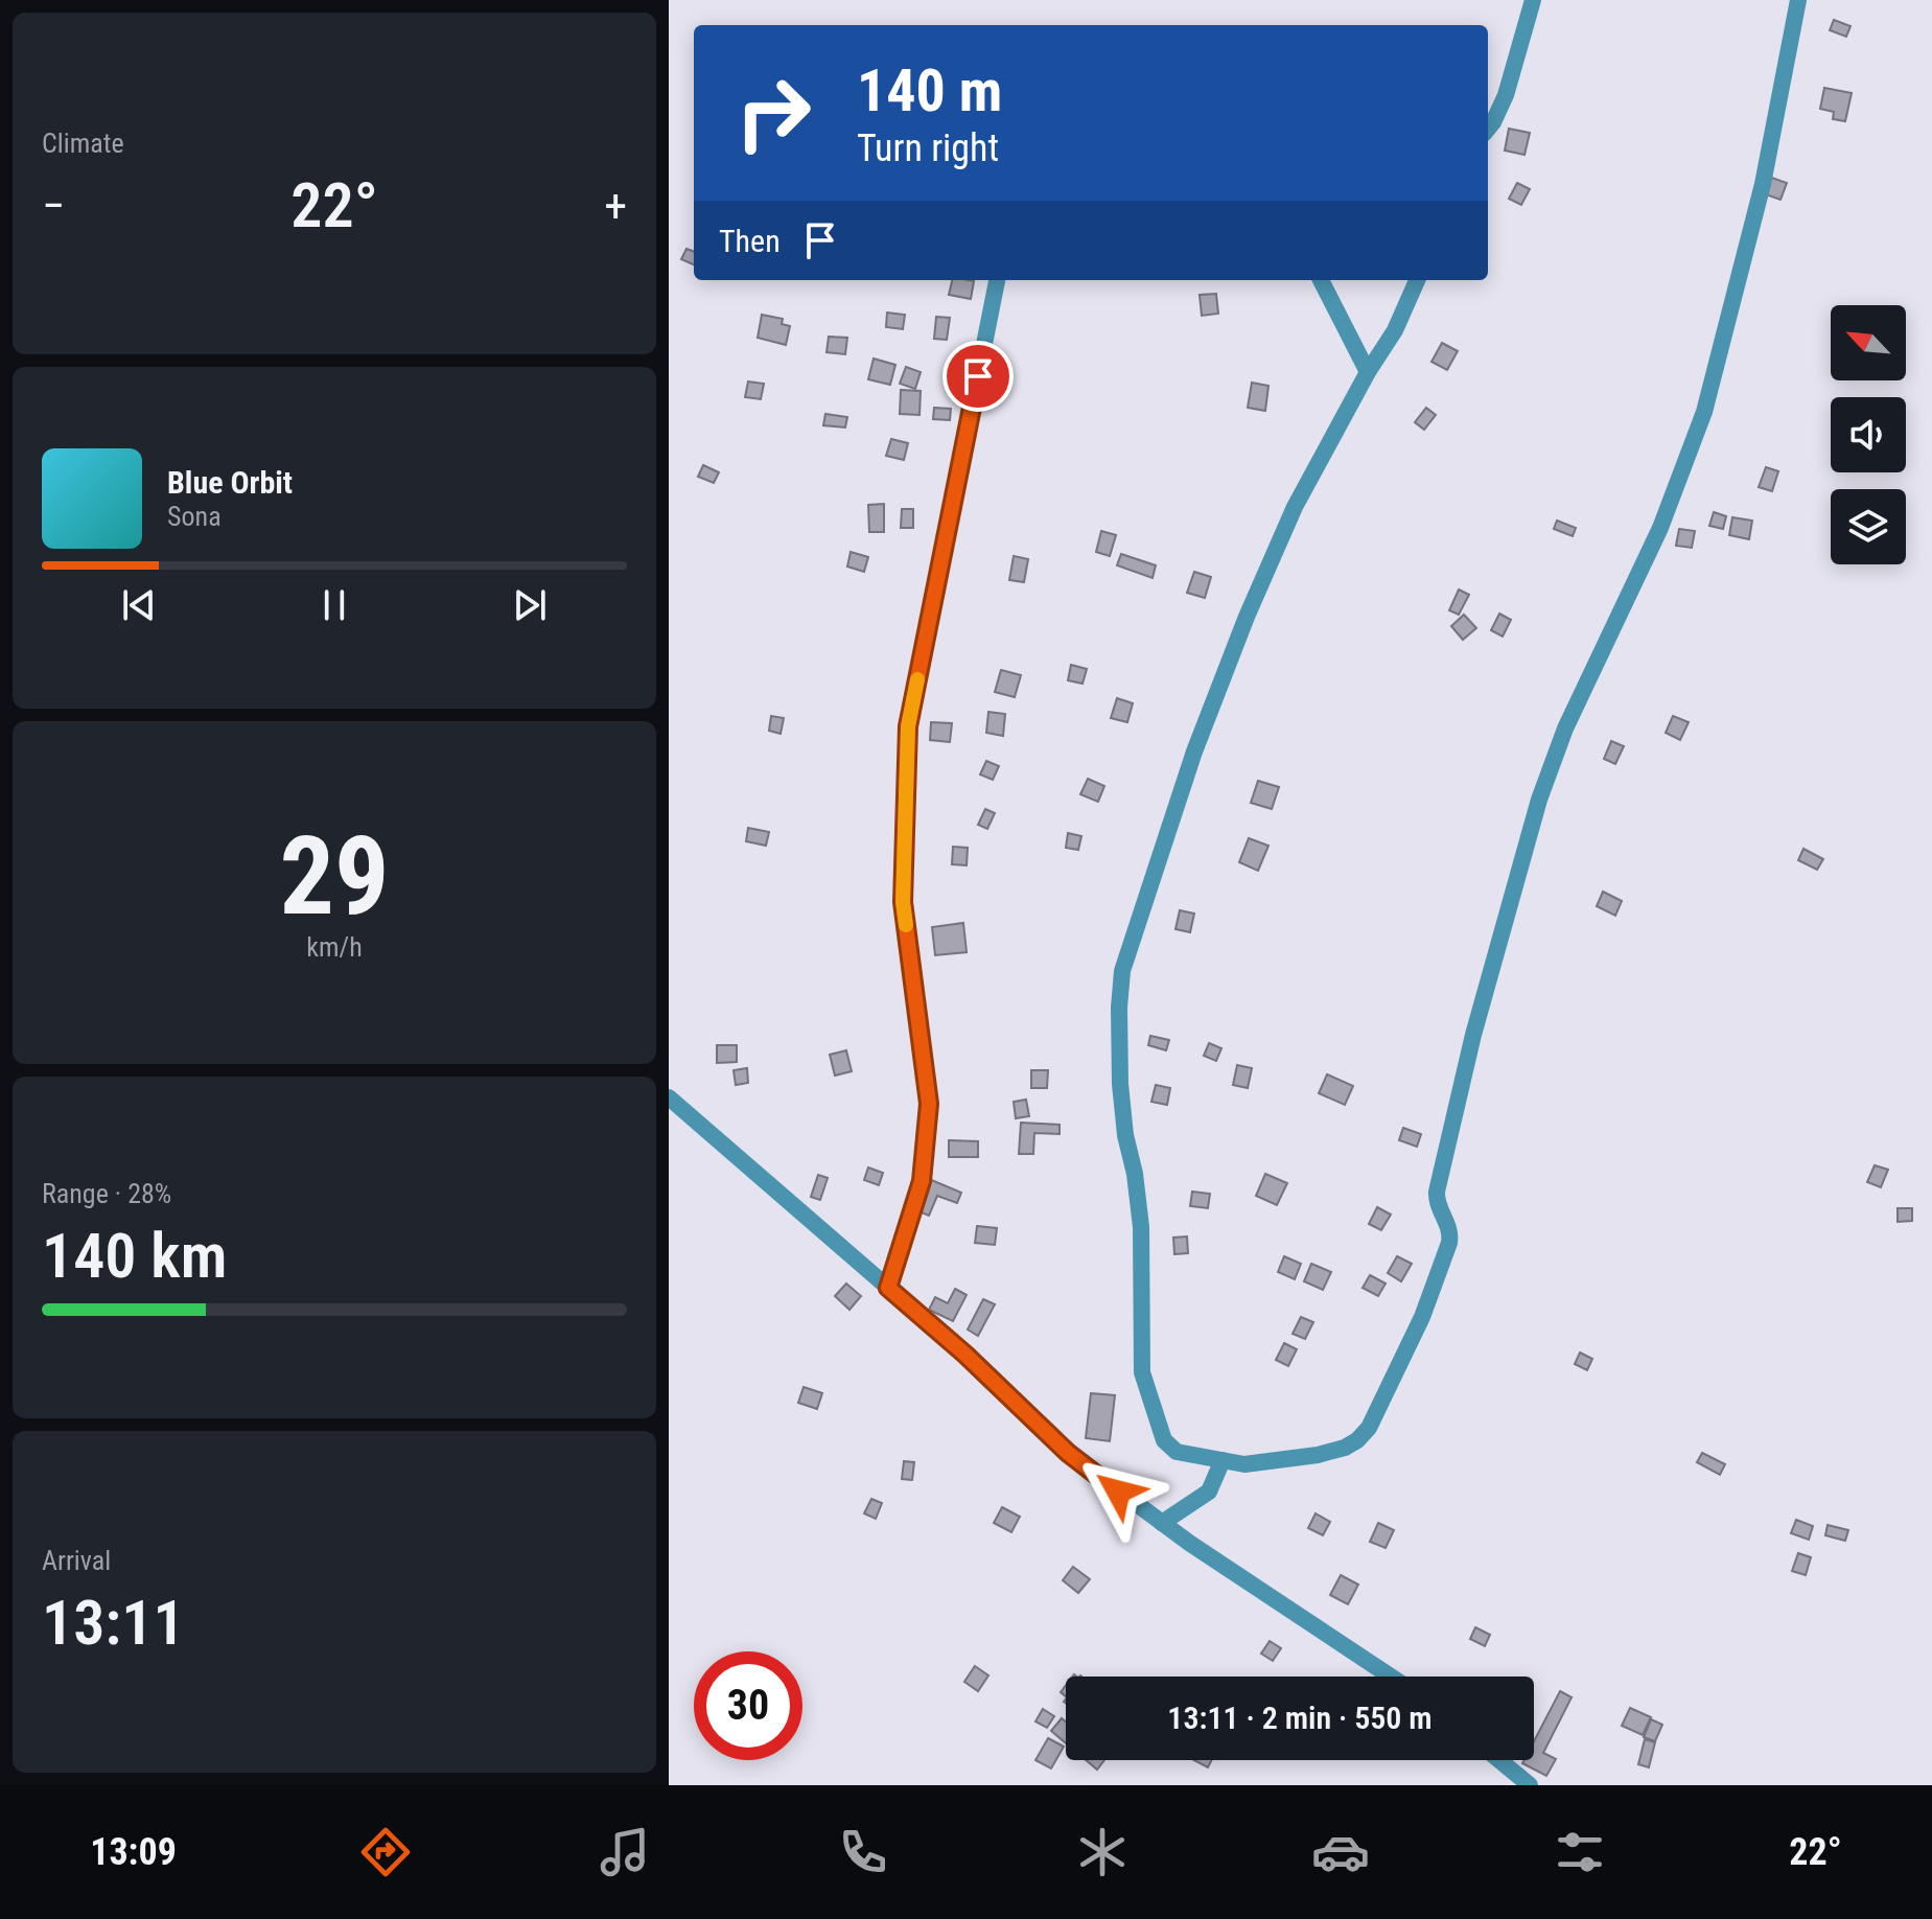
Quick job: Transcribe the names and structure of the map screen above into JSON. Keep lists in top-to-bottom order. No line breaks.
{"north":"top left","page":{"tile":["Climate",["29","km/h"],["Range · 28%","140 km"],["Arrival","13:11"]],"turn":["140 m","Turn right"],"heat":["−","22°","+"],"then":"Then","song":["Blue Orbit","Sona"],"limit":"30","trip":"13:11 · 2 min · 550 m","tabs":["13:09","22°"]}}
